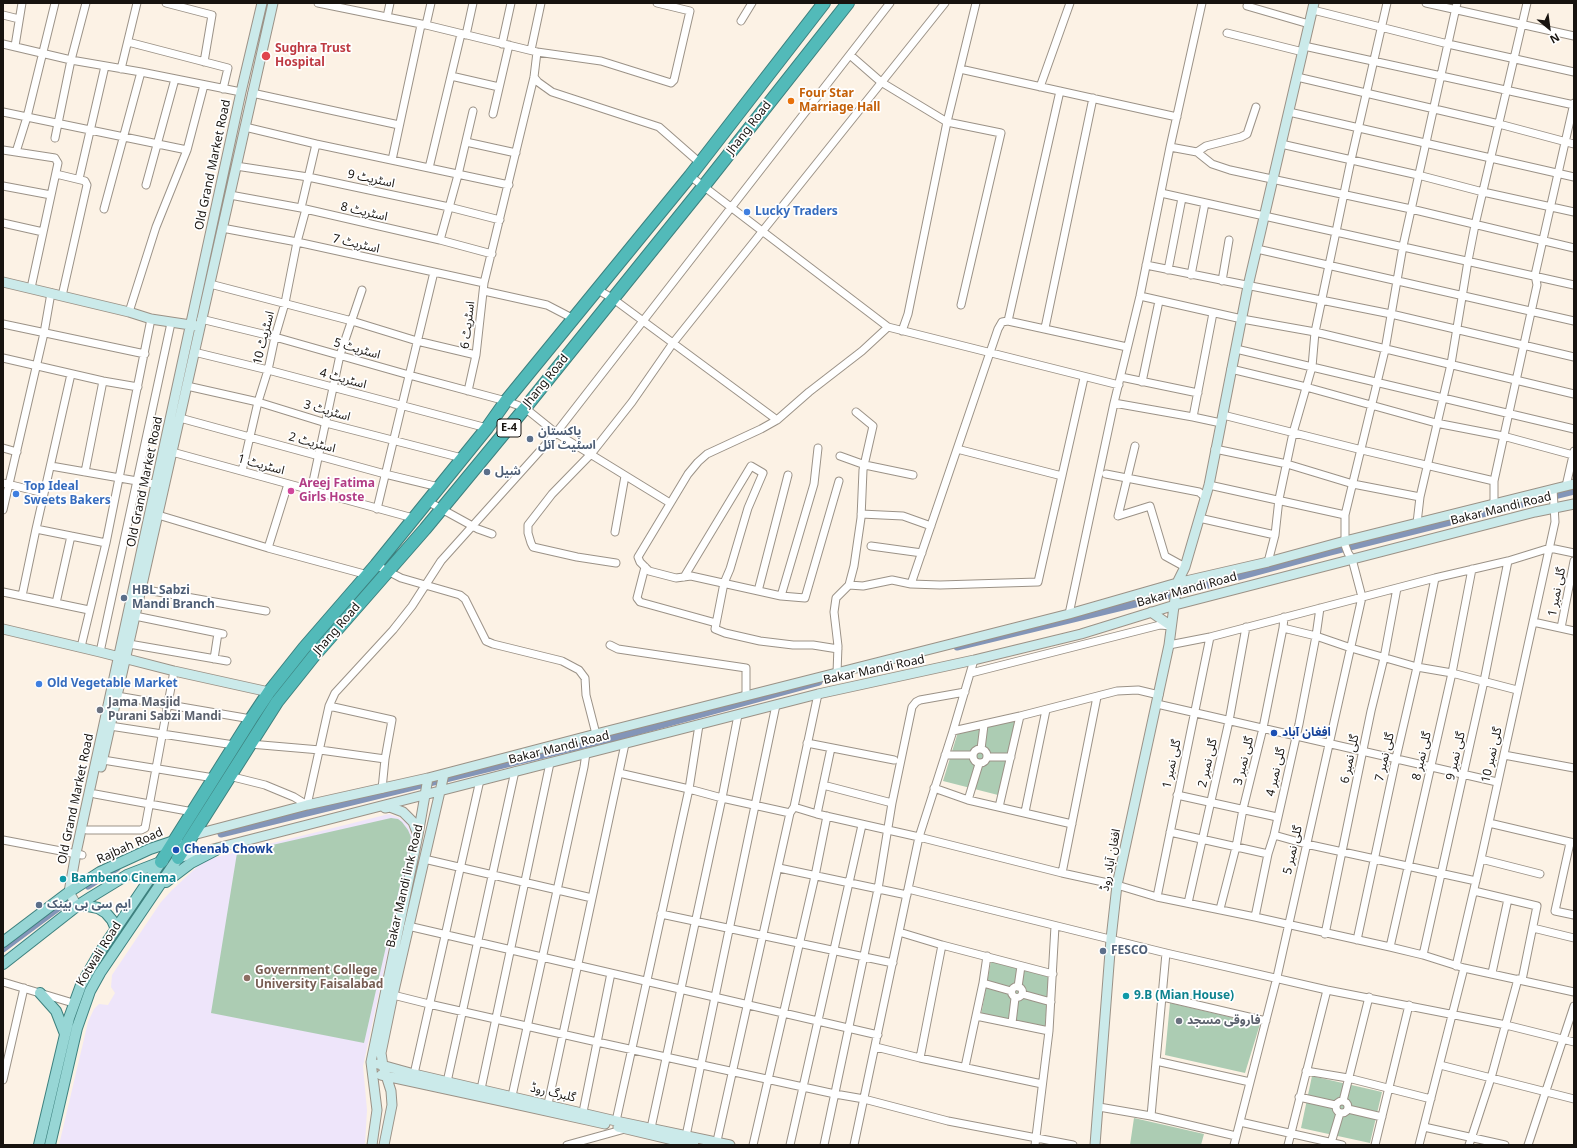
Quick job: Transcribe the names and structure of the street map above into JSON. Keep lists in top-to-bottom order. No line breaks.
{"streets":{"highway":["Jhang Road","E-4"],"main road":["Old Grand Market Road","Bakar Mandi Road","Rajbah Road","افغان آباد روڈ","Bakar Mandi link Road","Kotwali Road","گلبرگ روڈ"],"street":["اسٹریٹ 9","اسٹریٹ 8","اسٹریٹ 7","اسٹریٹ 6","اسٹریٹ 10","اسٹریٹ 5","اسٹریٹ 4","اسٹریٹ 3","اسٹریٹ 2","اسٹریٹ 1","گلی نمبر 1","گلی نمبر 10","گلی نمبر 8","گلی نمبر 9","گلی نمبر 7","گلی نمبر 6","گلی نمبر 3","گلی نمبر 2","گلی نمبر 4","گلی نمبر 5"]},"crossings":[["Jhang Road","اسٹریٹ 7"],["Jhang Road","اسٹریٹ 5"],["Jhang Road","اسٹریٹ 4"],["Jhang Road","اسٹریٹ 3"],["Jhang Road","اسٹریٹ 2"],["Jhang Road","اسٹریٹ 1"],["Jhang Road","Bakar Mandi Road"],["Jhang Road","Rajbah Road"],["Jhang Road","Kotwali Road"],["Old Grand Market Road","اسٹریٹ 9"],["Old Grand Market Road","اسٹریٹ 8"],["Old Grand Market Road","اسٹریٹ 7"],["Old Grand Market Road","اسٹریٹ 6"],["Old Grand Market Road","اسٹریٹ 5"],["Old Grand Market Road","اسٹریٹ 4"],["Old Grand Market Road","اسٹریٹ 3"],["Old Grand Market Road","اسٹریٹ 2"],["Old Grand Market Road","اسٹریٹ 1"],["Old Grand Market Road","Rajbah Road"],["اسٹریٹ 9","اسٹریٹ 6"],["اسٹریٹ 9","اسٹریٹ 10"],["اسٹریٹ 8","اسٹریٹ 6"],["اسٹریٹ 8","اسٹریٹ 10"],["اسٹریٹ 7","اسٹریٹ 6"],["اسٹریٹ 7","اسٹریٹ 10"],["اسٹریٹ 6","اسٹریٹ 10"],["اسٹریٹ 10","اسٹریٹ 5"],["اسٹریٹ 10","اسٹریٹ 4"],["اسٹریٹ 10","اسٹریٹ 3"],["اسٹریٹ 10","اسٹریٹ 2"],["اسٹریٹ 10","اسٹریٹ 1"],["Bakar Mandi Road","گلی نمبر 10"],["Bakar Mandi Road","Rajbah Road"],["Bakar Mandi Road","گلی نمبر 5"],["Bakar Mandi Road","افغان آباد روڈ"],["Bakar Mandi Road","Bakar Mandi link Road"],["Bakar Mandi Road","Kotwali Road"],["Bakar Mandi link Road","گلبرگ روڈ"]],"places":["Sughra Trust Hospital","Four Star Marriage Hall","Lucky Traders","پاکستان اسٹیٹ آئل","شیل","Areej Fatima Girls Hoste","Top Ideal Sweets Bakers","HBL Sabzi Mandi Branch","Old Vegetable Market","Jama Masjid Purani Sabzi Mandi","افغان آباد","Chenab Chowk","Bambeno Cinema","ایم سی بی بینک","FESCO","Government College University Faisalabad","9.B (Mian House)","فاروقی مسجد"],"north":"bottom right"}
